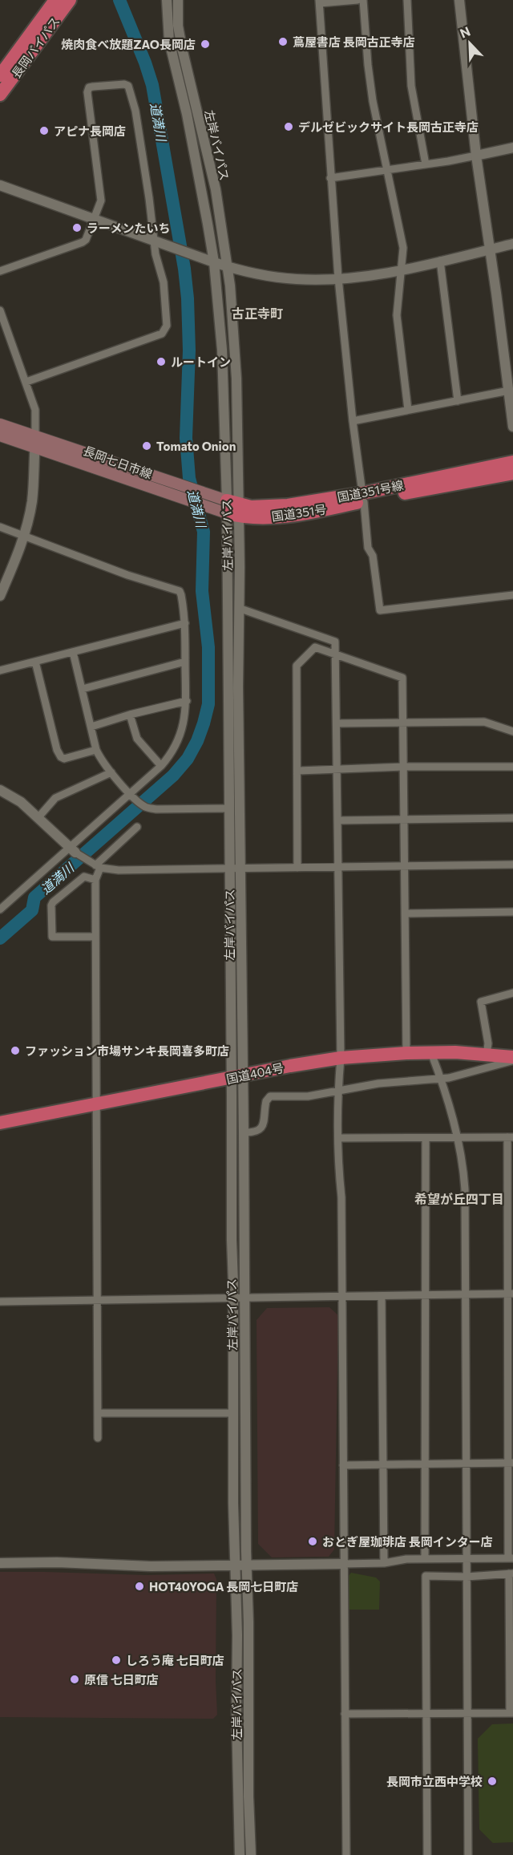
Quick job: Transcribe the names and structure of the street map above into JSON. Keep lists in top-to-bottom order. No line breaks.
{"streets":{"highway":["長岡バイパス","国道351号線","国道351号","国道404号"],"main road":["長岡七日市線"],"street":["左岸バイパス"]},"crossings":[["左岸バイパス","長岡七日市線"],["左岸バイパス","国道351号"],["左岸バイパス","国道404号"],["長岡七日市線","国道351号"],["国道351号線","国道351号"]],"districts":["古正寺町","希望が丘四丁目"],"water":["道満川"],"places":["蔦屋書店 長岡古正寺店","焼肉食べ放題ZAO長岡店","デルゼビックサイト長岡古正寺店","アピナ長岡店","ラーメンたいち","ルートイン","Tomato Onion","ファッション市場サンキ長岡喜多町店","おとぎ屋珈琲店 長岡インター店","HOT40YOGA 長岡七日町店","しろう庵 七日町店","原信 七日町店","長岡市立西中学校"],"north":"top left"}
